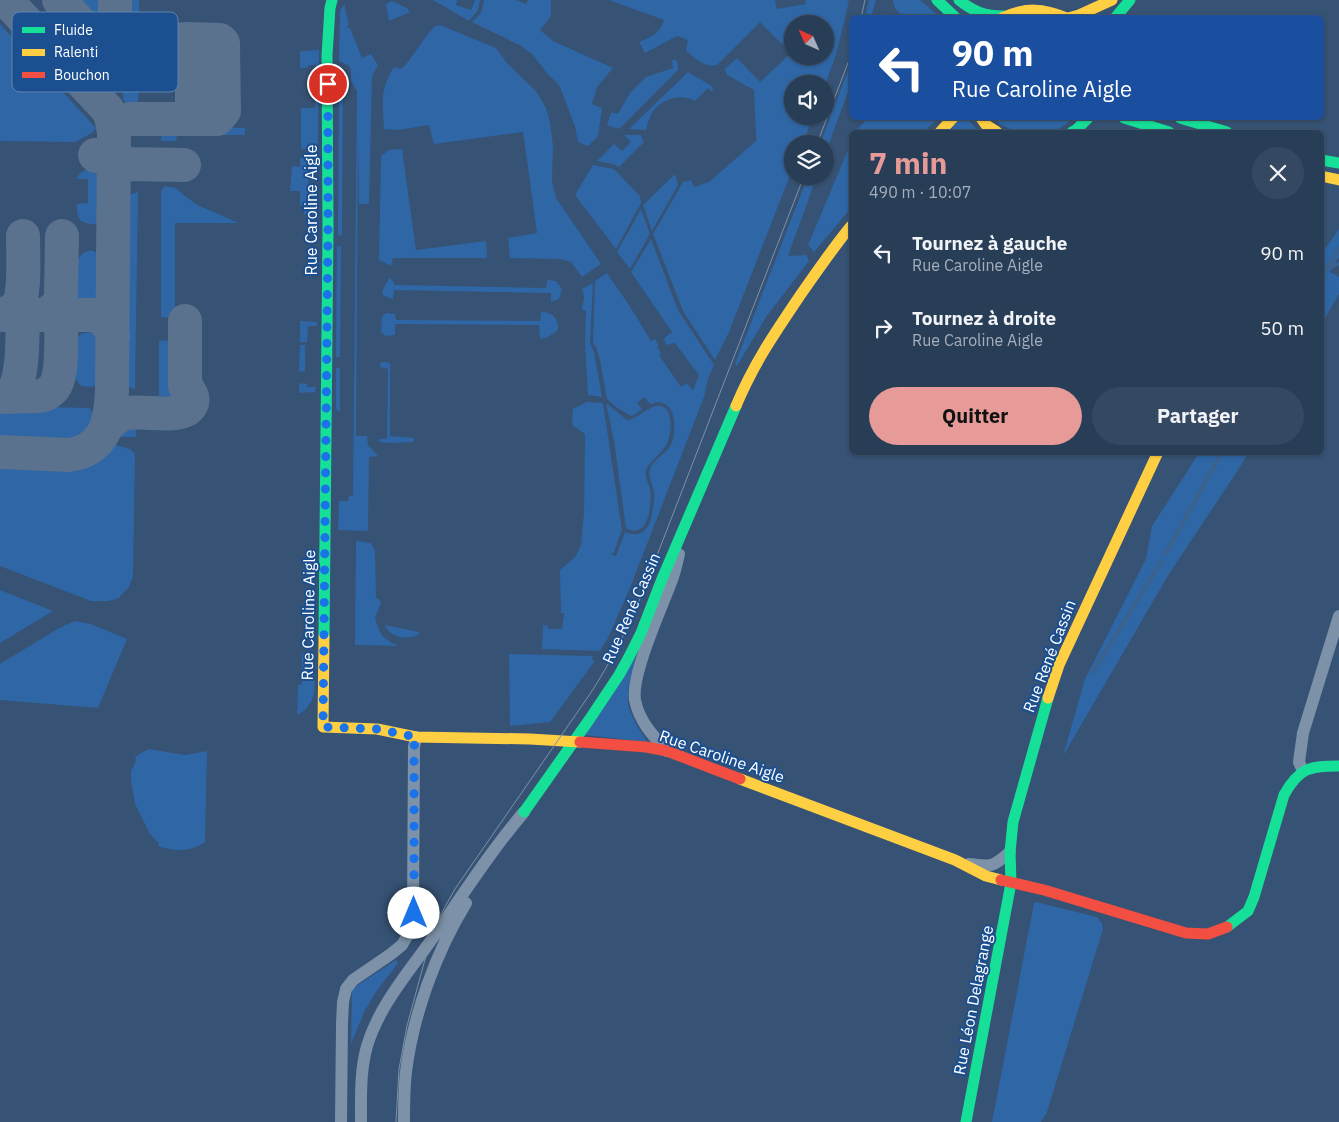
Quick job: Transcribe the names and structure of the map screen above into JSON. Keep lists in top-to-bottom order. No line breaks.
{"streets":{"street":["Rue Caroline Aigle","Rue René Cassin","Rue Léon Delagrange"]},"crossings":[["Rue Caroline Aigle","Rue René Cassin"],["Rue Caroline Aigle","Rue Léon Delagrange"],["Rue René Cassin","Rue Léon Delagrange"]],"legend":["Fluide","Ralenti","Bouchon"],"north":"top left","page":{"turn":["90 m","Rue Caroline Aigle"],"heading":["7 min","490 m · 10:07"],"list":[{"name":"Tournez à gauche","note":"Rue Caroline Aigle","value":"90 m"},{"name":"Tournez à droite","note":"Rue Caroline Aigle","value":"50 m"}],"buttons":["Quitter","Partager"]}}
